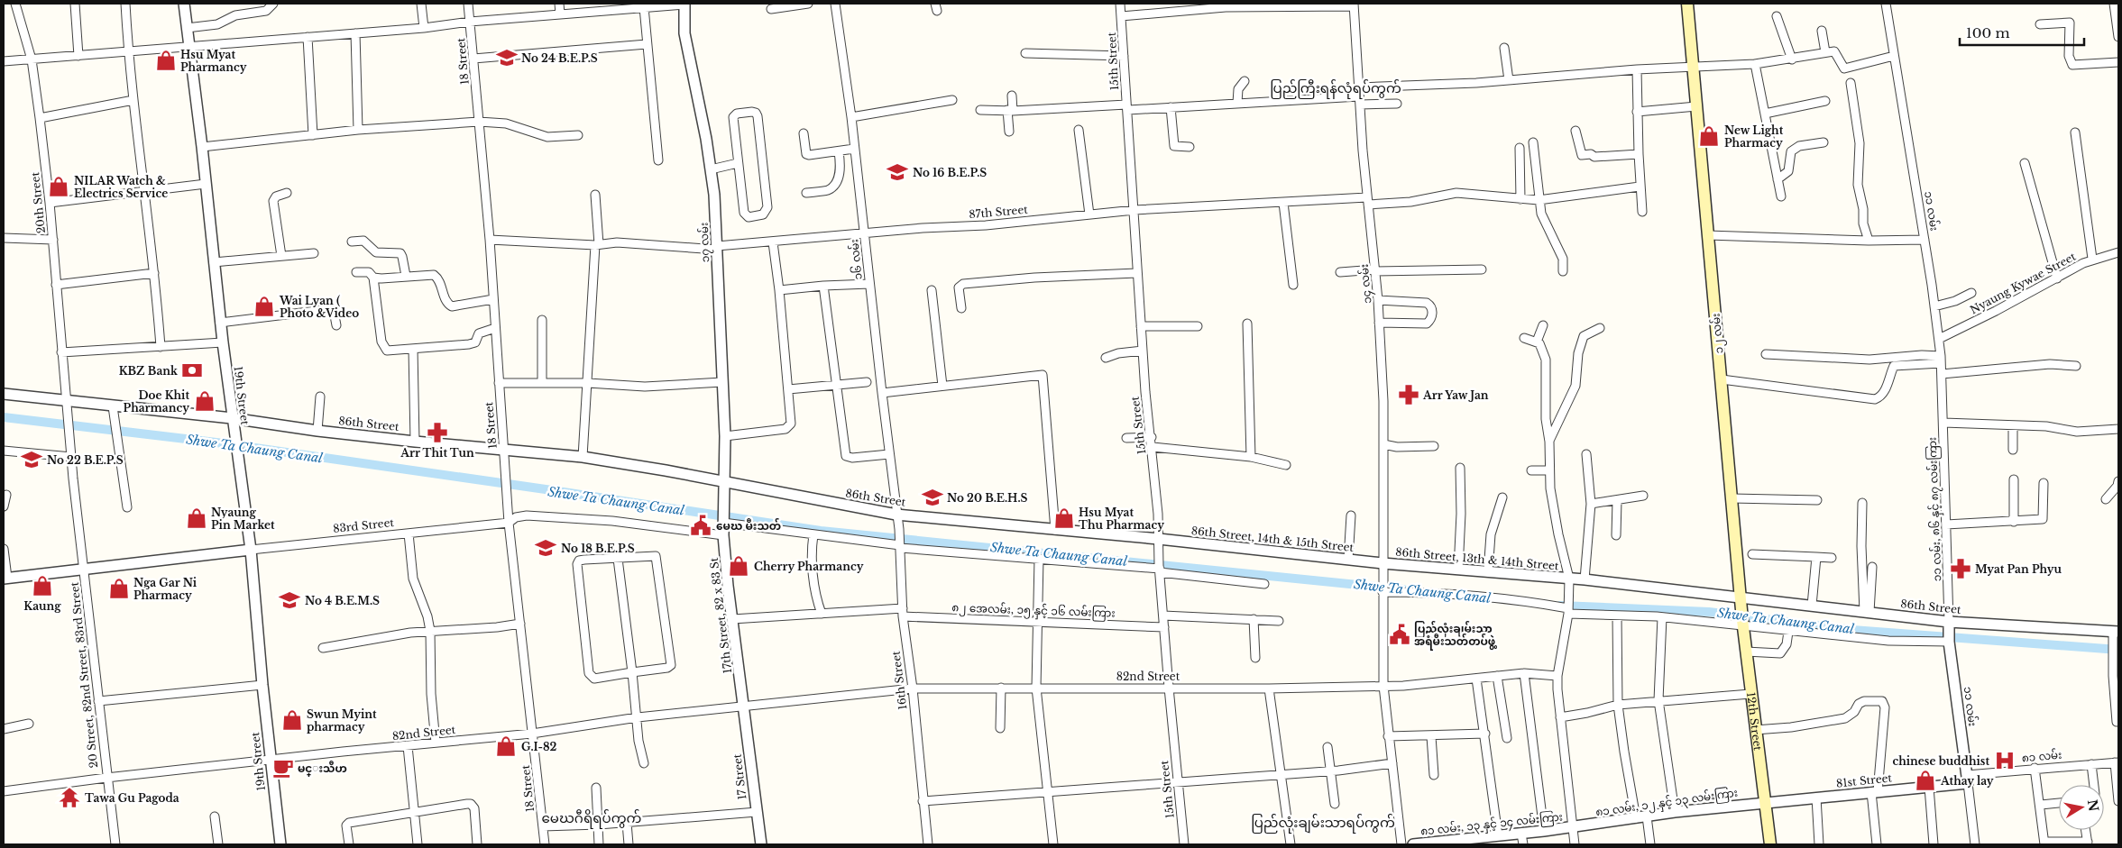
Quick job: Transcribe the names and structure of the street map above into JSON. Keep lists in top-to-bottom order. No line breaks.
{"streets":{"main road":["၁၂ လမ်း","12th Street"],"street":["18 Street","15th Street","20th Street","၁၁ လမ်း","87th Street","၁၇ လမ်း","၁၆ လမ်း","Nyaung Kywae Street","၁၄ လမ်း","19th Street","86th Street","၁၁ လမ်း, ၈၆ နှင့် ၈၇ လမ်းကြား","83rd Street","86th Street, 14th & 15th Street","86th Street, 13th & 14th Street","၈၂ အေလမ်း, ၁၅ နှင့် ၁၆ လမ်းကြား","17th Street, 82 x 83 St","20 Street, 82nd Street, 83rd Street","82nd Street","16th Street","၈၁ လမ်း","17 Street","81st Street","၈၁ လမ်း, ၁၂ နှင့် ၁၃ လမ်းကြား","၈၁ လမ်း, ၁၃ နှင့် ၁၄ လမ်းကြား"]},"crossings":[["18 Street","87th Street"],["18 Street","86th Street"],["18 Street","83rd Street"],["18 Street","82nd Street"],["15th Street","87th Street"],["15th Street","86th Street"],["15th Street","86th Street, 14th & 15th Street"],["15th Street","၈၂ အေလမ်း, ၁၅ နှင့် ၁၆ လမ်းကြား"],["15th Street","82nd Street"],["20th Street","86th Street"],["20th Street","20 Street, 82nd Street, 83rd Street"],["၁၁ လမ်း","Nyaung Kywae Street"],["၁၁ လမ်း","86th Street"],["၁၁ လမ်း","၁၁ လမ်း, ၈၆ နှင့် ၈၇ လမ်းကြား"],["၁၁ လမ်း","၈၁ လမ်း"],["၁၁ လမ်း","81st Street"],["87th Street","၁၇ လမ်း"],["87th Street","၁၆ လမ်း"],["87th Street","၁၄ လမ်း"],["၁၇ လမ်း","86th Street"],["၁၇ လမ်း","17th Street, 82 x 83 St"],["၁၆ လမ်း","86th Street"],["၁၆ လမ်း","16th Street"],["၁၄ လမ်း","86th Street, 14th & 15th Street"],["၁၄ လမ်း","86th Street, 13th & 14th Street"],["၁၄ လမ်း","82nd Street"],["၁၂ လမ်း","86th Street"],["၁၂ လမ်း","12th Street"],["19th Street","86th Street"],["19th Street","83rd Street"],["19th Street","82nd Street"],["86th Street","၁၁ လမ်း, ၈၆ နှင့် ၈၇ လမ်းကြား"],["86th Street","86th Street, 14th & 15th Street"],["86th Street","86th Street, 13th & 14th Street"],["86th Street","16th Street"],["86th Street","12th Street"],["83rd Street","17th Street, 82 x 83 St"],["83rd Street","20 Street, 82nd Street, 83rd Street"],["86th Street, 14th & 15th Street","86th Street, 13th & 14th Street"],["၈၂ အေလမ်း, ၁၅ နှင့် ၁၆ လမ်းကြား","17th Street, 82 x 83 St"],["၈၂ အေလမ်း, ၁၅ နှင့် ၁၆ လမ်းကြား","16th Street"],["17th Street, 82 x 83 St","82nd Street"],["17th Street, 82 x 83 St","17 Street"],["20 Street, 82nd Street, 83rd Street","82nd Street"],["82nd Street","16th Street"],["82nd Street","17 Street"],["12th Street","81st Street"],["12th Street","၈၁ လမ်း, ၁၂ နှင့် ၁၃ လမ်းကြား"],["၈၁ လမ်း","81st Street"],["81st Street","၈၁ လမ်း, ၁၂ နှင့် ၁၃ လမ်းကြား"],["၈၁ လမ်း, ၁၂ နှင့် ၁၃ လမ်းကြား","၈၁ လမ်း, ၁၃ နှင့် ၁၄ လမ်းကြား"]],"districts":["ပြည်ကြီးရန်လုံရပ်ကွက်","မေဃဂီရိရပ်ကွက်","ပြည်လုံးချမ်းသာရပ်ကွက်"],"water":["Shwe Ta Chaung Canal"],"places":{"school or university":["No 24 B.E.P.S","No 16 B.E.P.S","No 22 B.E.P.S","No 20 B.E.H.S","No 18 B.E.P.S","No 4 B.E.M.S"],"shop":["Hsu Myat Pharmancy","New Light Pharmacy","NILAR Watch & Electrics Service","Wai Lyan ( Photo &Video","Doe Khit Pharmancy","Nyaung Pin Market","Hsu Myat Thu Pharmacy","Cherry Pharmancy","Kaung","Nga Gar Ni Pharmacy","Swun Myint pharmacy","G.I-82","Athay lay"],"bank":["KBZ Bank"],"pharmacy":["Arr Yaw Jan","Arr Thit Tun","Myat Pan Phyu"],"public building":["မေဃ မီးသတ်","ပြည်လုံးချမ်းသာ အရံမီးသတ်တပ်ဖွဲ့"],"hospital":["chinese buddhist"],"cafe":["မင္းသီဟ"],"temple":["Tawa Gu Pagoda"]},"scale_bar":"100 m","north":"right"}
